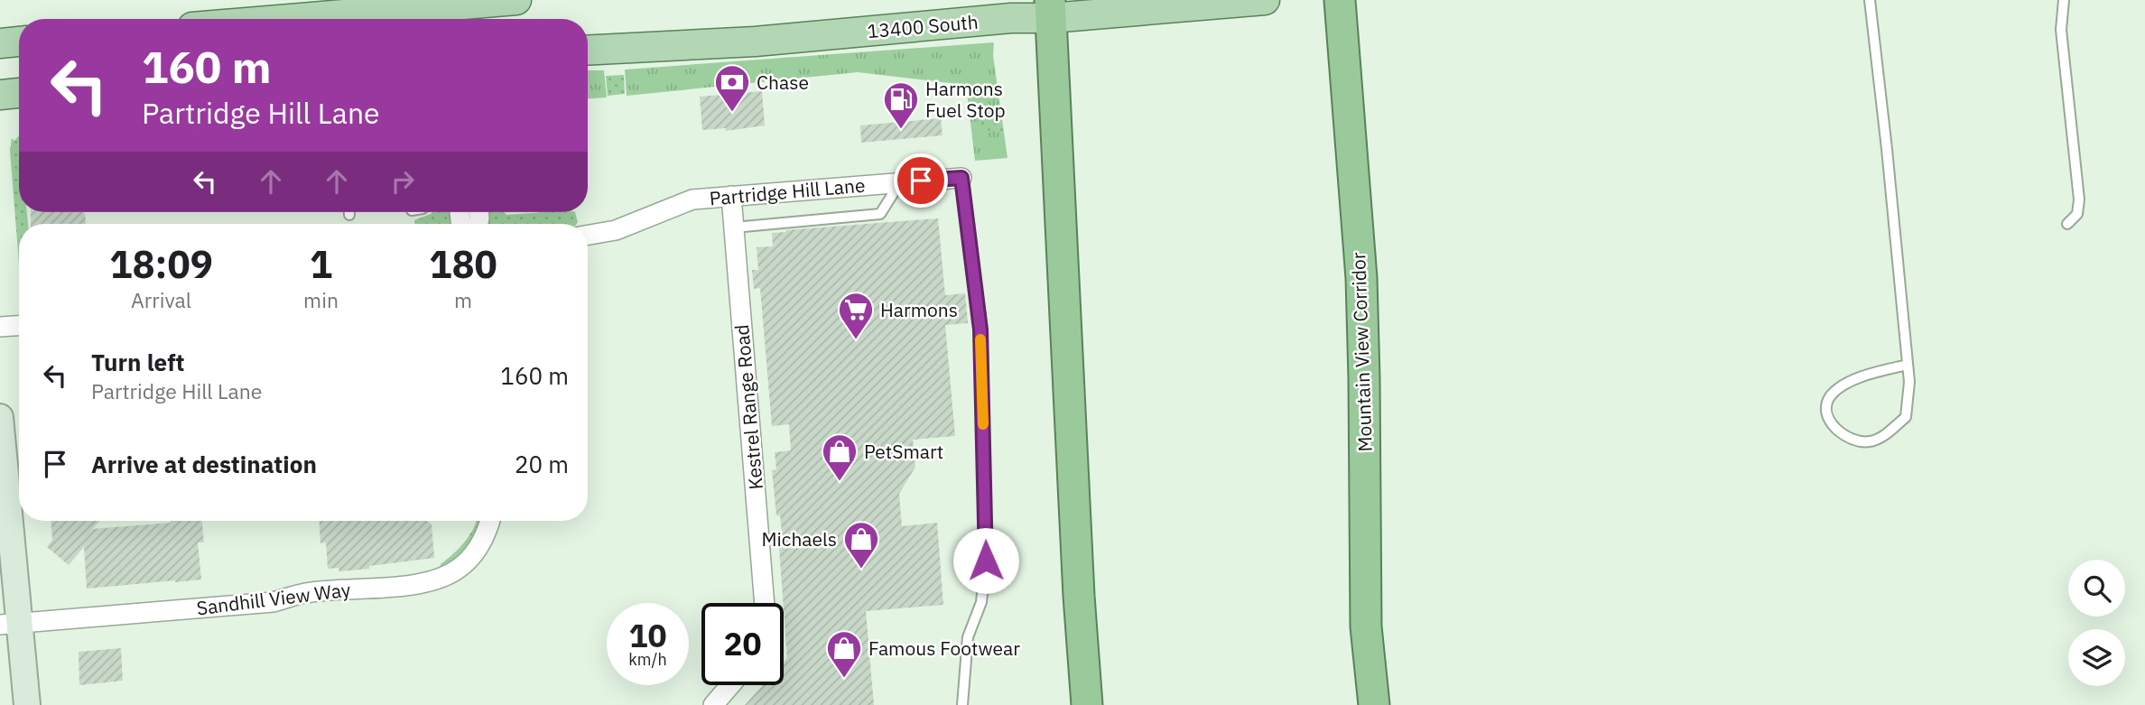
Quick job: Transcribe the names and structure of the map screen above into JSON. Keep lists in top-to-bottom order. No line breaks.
{"streets":{"highway":["Mountain View Corridor"],"main road":["13400 South"],"street":["Partridge Hill Lane","Kestrel Range Road","Sandhill View Way"]},"crossings":[["Partridge Hill Lane","Kestrel Range Road"]],"places":{"bank":["Chase"],"fuel station":["Harmons Fuel Stop"],"supermarket":["Harmons"],"shop":["PetSmart","Michaels","Famous Footwear"]},"page":{"turn":["160 m","Partridge Hill Lane"],"eta":["18:09","Arrival","1","min","180","m"],"list":[{"name":"Turn left","note":"Partridge Hill Lane","value":"160 m"},{"name":"Arrive at destination","value":"20 m"}],"speed":"10 km/h","limit":"20"}}
